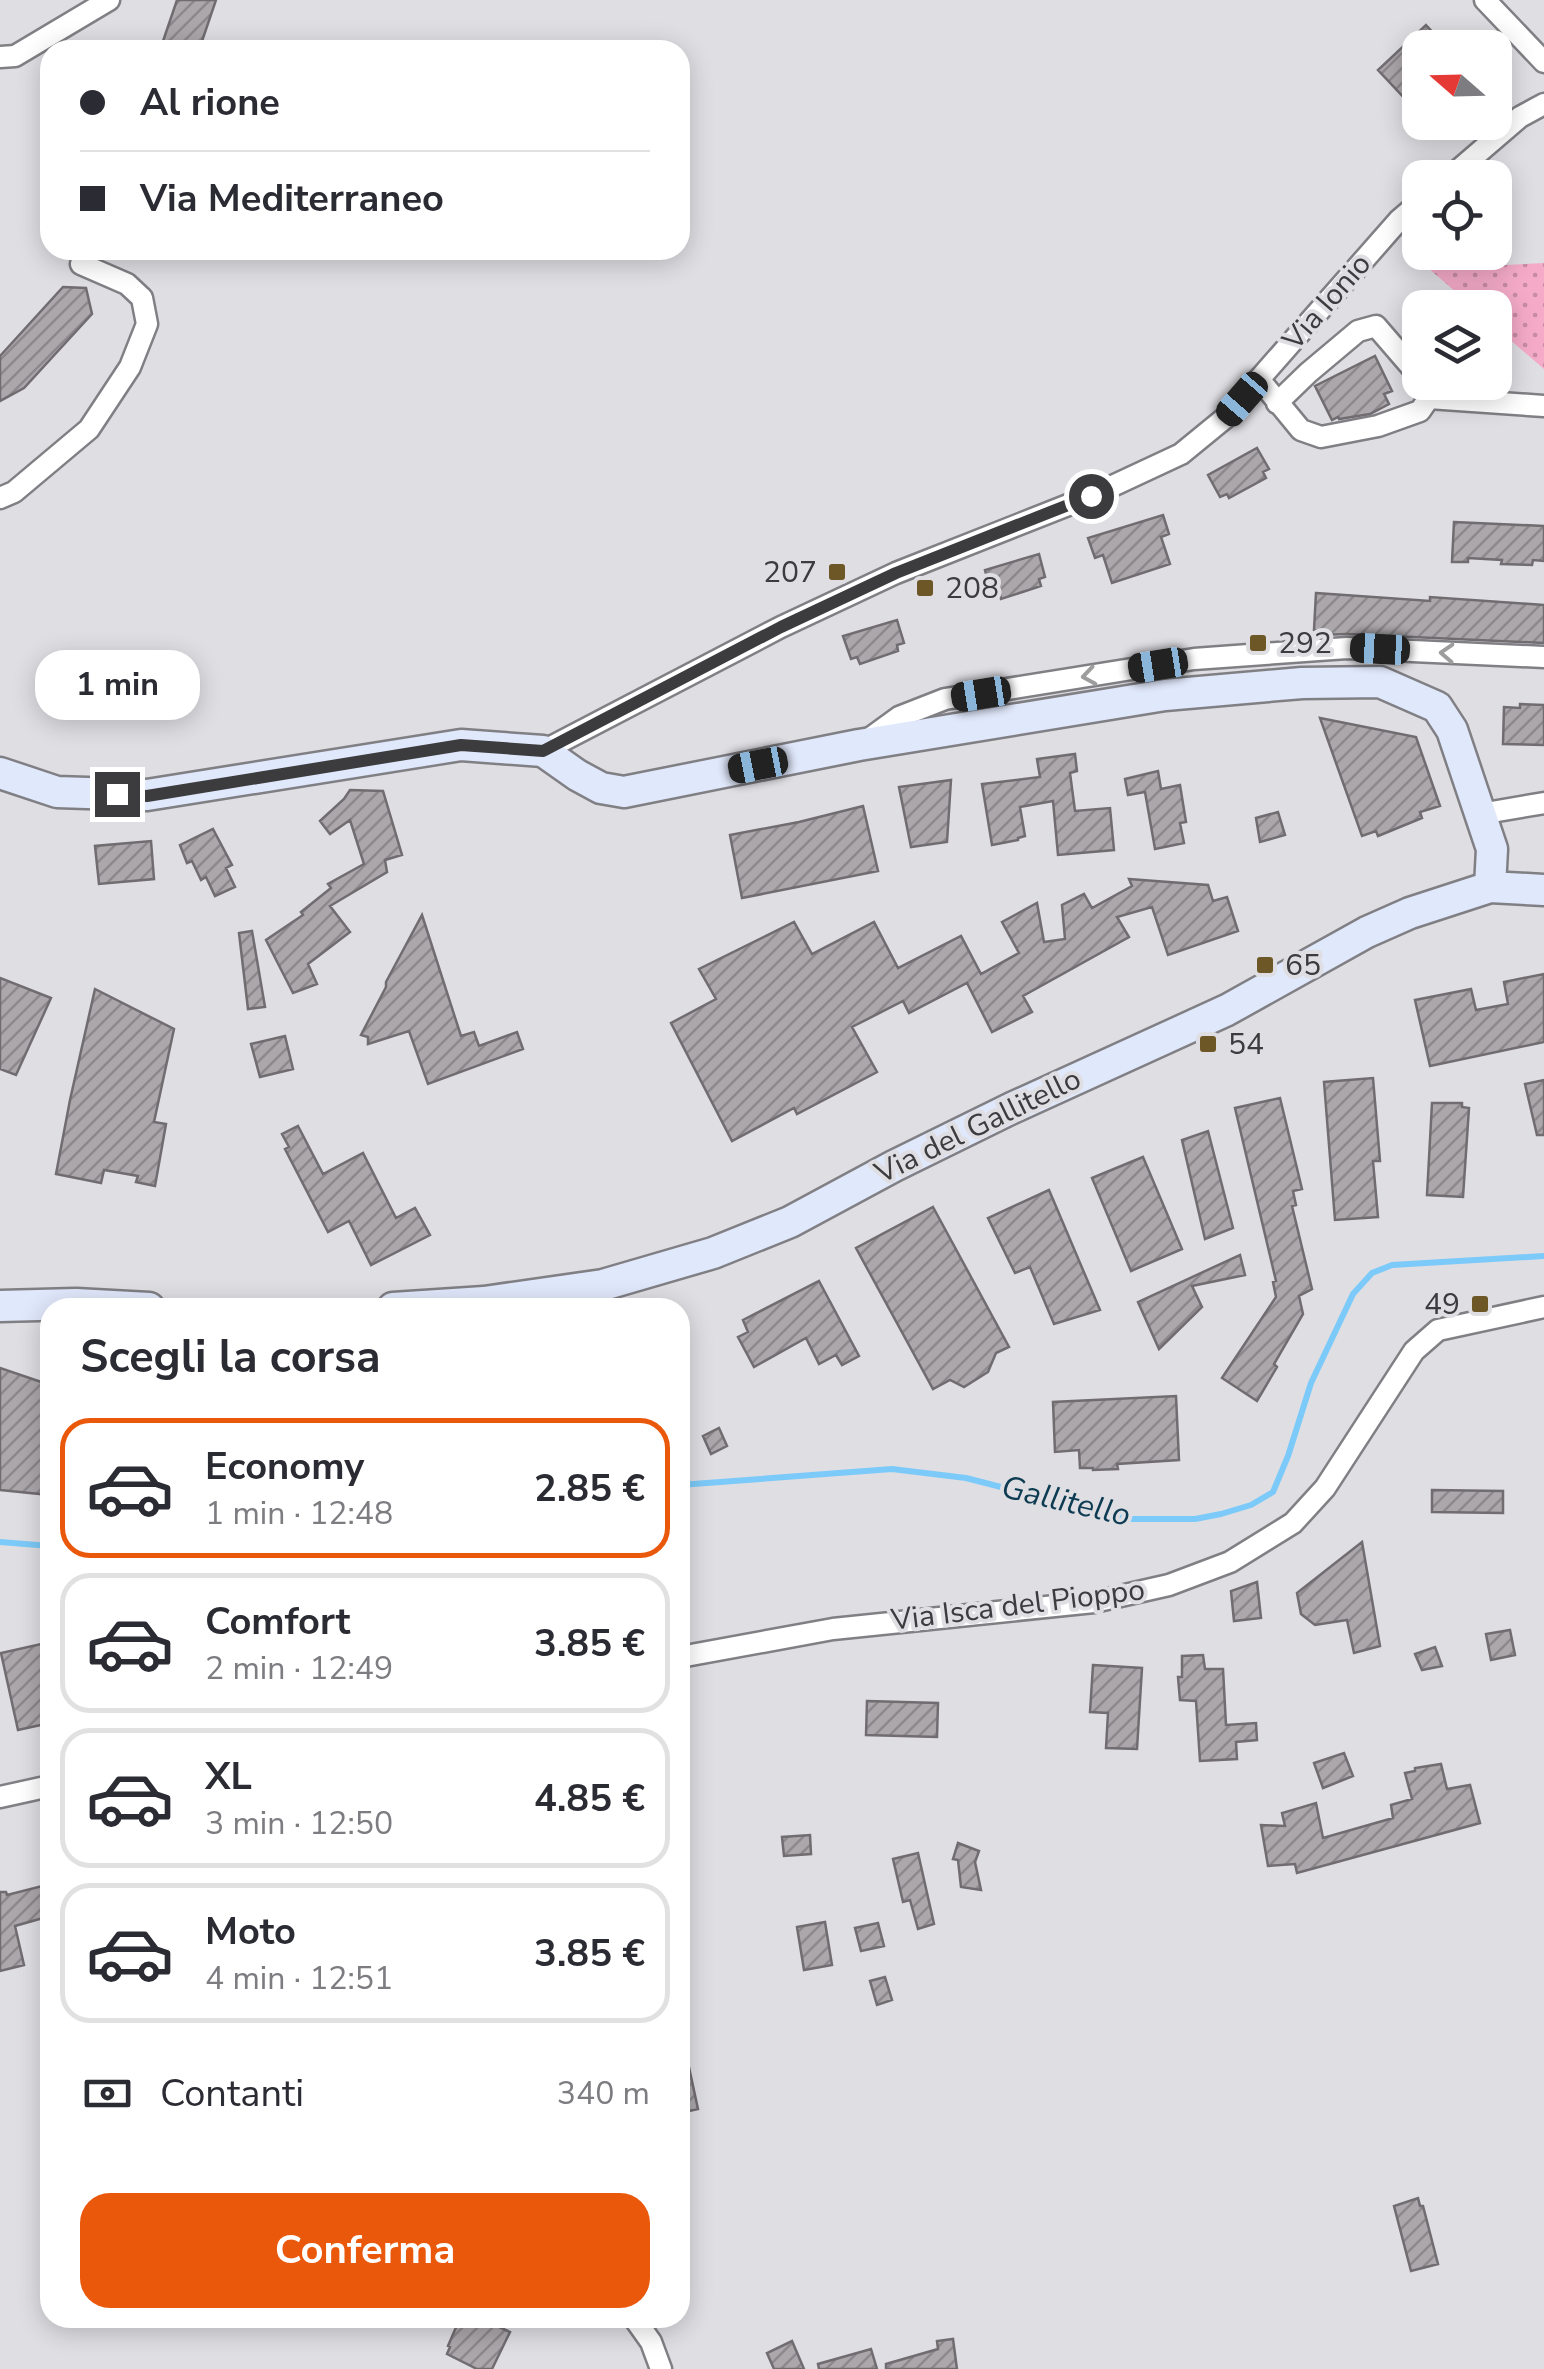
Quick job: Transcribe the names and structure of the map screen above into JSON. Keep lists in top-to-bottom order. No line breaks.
{"streets":{"street":["Via Ionio","Via del Gallitello","Via Isca del Pioppo"]},"water":["Gallitello"],"places":{"transit":["207","208","292","65","54","49"]},"north":"left","page":{"banner":["Al rione","Via Mediterraneo"],"bubble":"1 min","heading":"Scegli la corsa","list":[{"name":"Economy","note":"1 min · 12:48","value":"2.85 €"},{"name":"Comfort","note":"2 min · 12:49","value":"3.85 €"},{"name":"XL","note":"3 min · 12:50","value":"4.85 €"},{"name":"Moto","note":"4 min · 12:51","value":"3.85 €"}],"pay":["Contanti","340 m"],"buttons":"Conferma"}}
